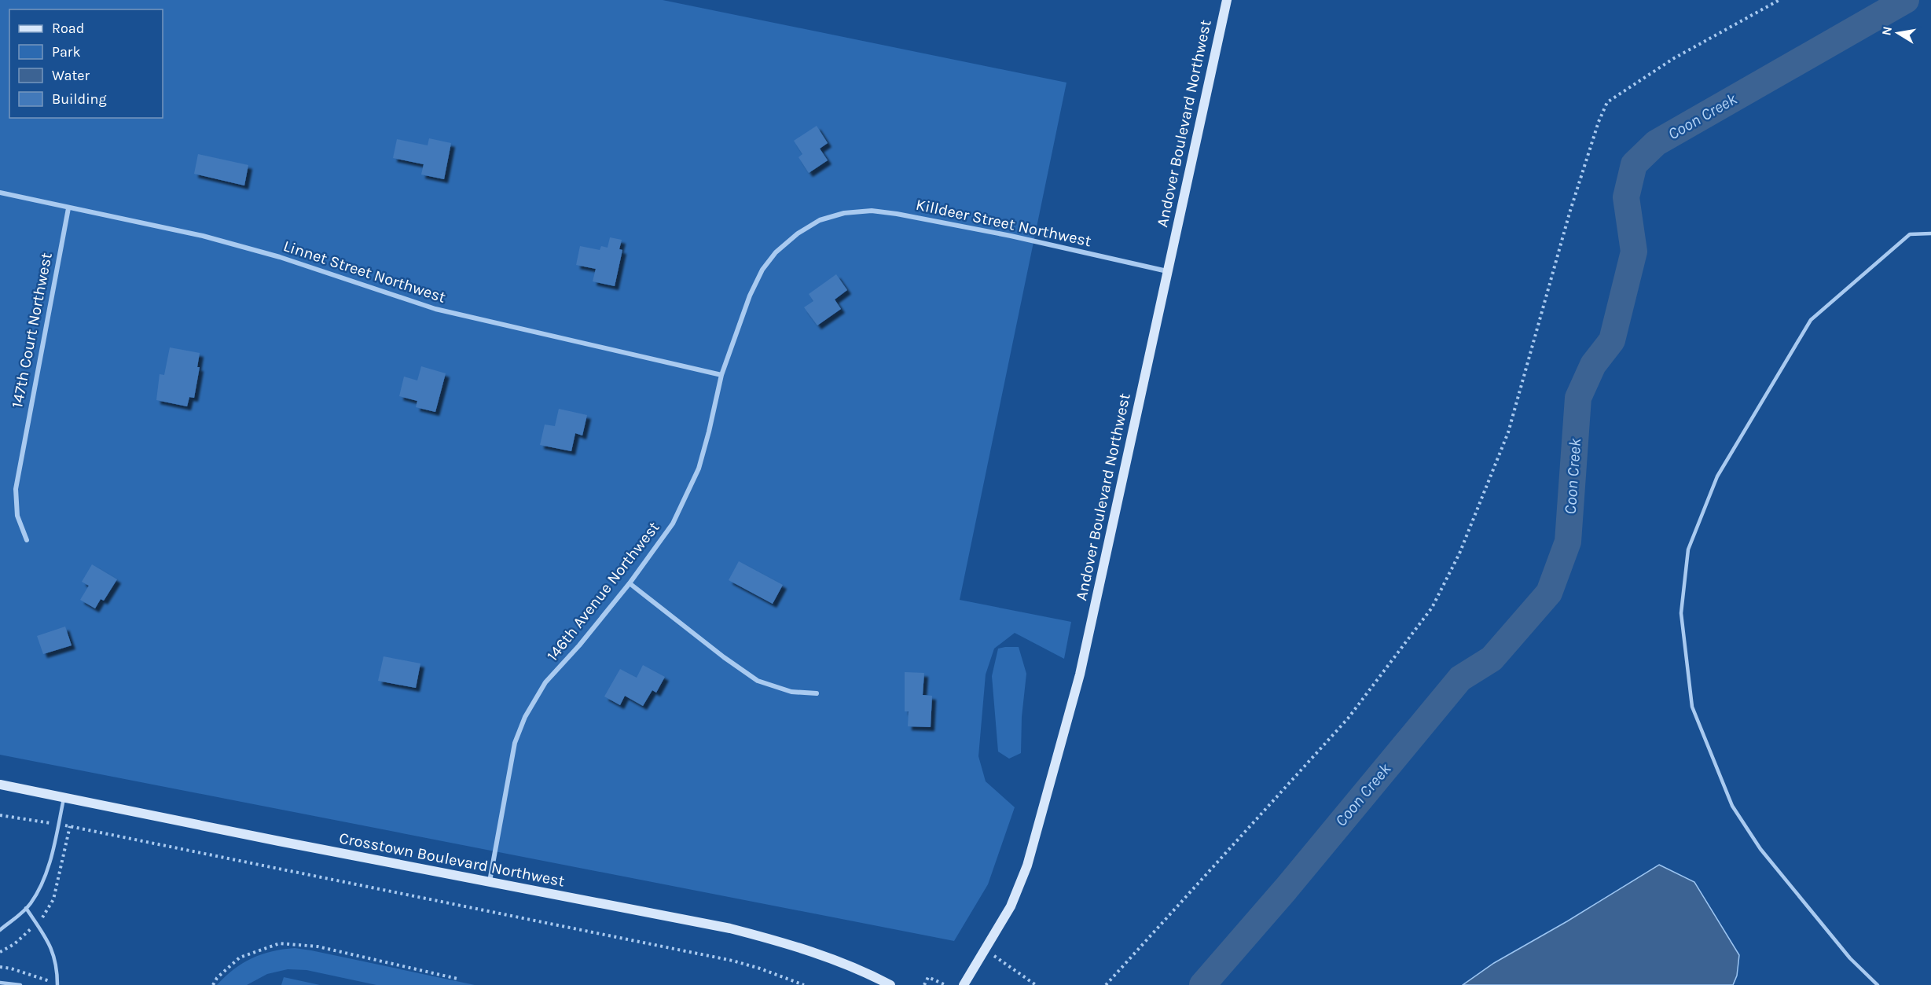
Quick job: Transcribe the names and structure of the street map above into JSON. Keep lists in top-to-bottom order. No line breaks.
{"streets":{"street":["Andover Boulevard Northwest","Killdeer Street Northwest","Linnet Street Northwest","147th Court Northwest","146th Avenue Northwest","Crosstown Boulevard Northwest"]},"crossings":[["Andover Boulevard Northwest","Killdeer Street Northwest"],["Killdeer Street Northwest","146th Avenue Northwest"],["Linnet Street Northwest","147th Court Northwest"],["Linnet Street Northwest","146th Avenue Northwest"],["146th Avenue Northwest","Crosstown Boulevard Northwest"]],"water":["Coon Creek"],"legend":["Road","Park","Water","Building"],"north":"left"}
